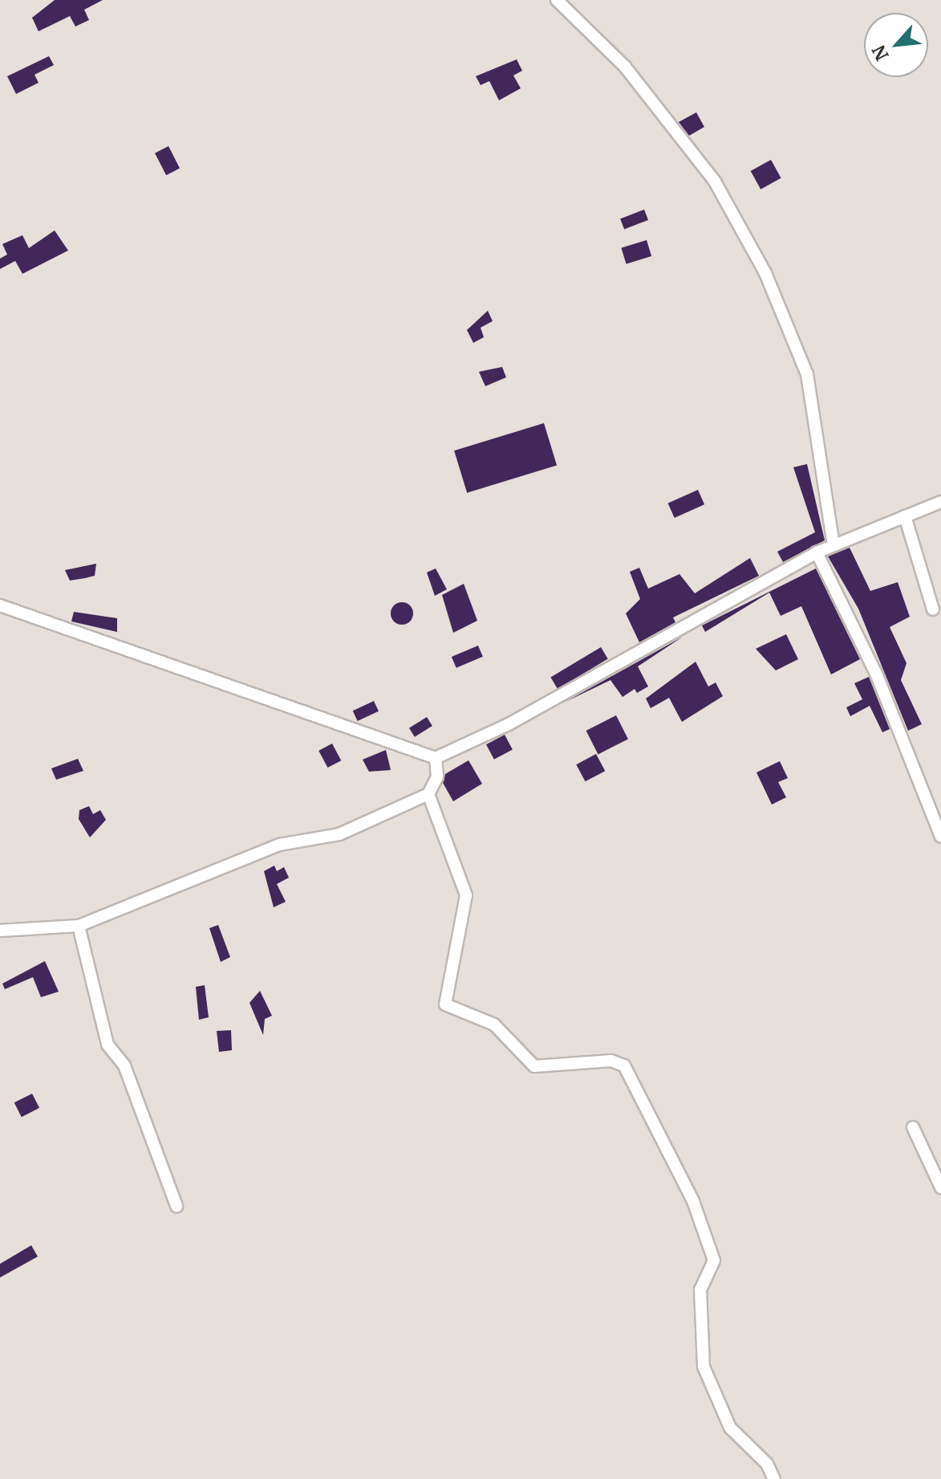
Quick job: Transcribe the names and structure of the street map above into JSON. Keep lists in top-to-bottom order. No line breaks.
{"north":"bottom left"}
